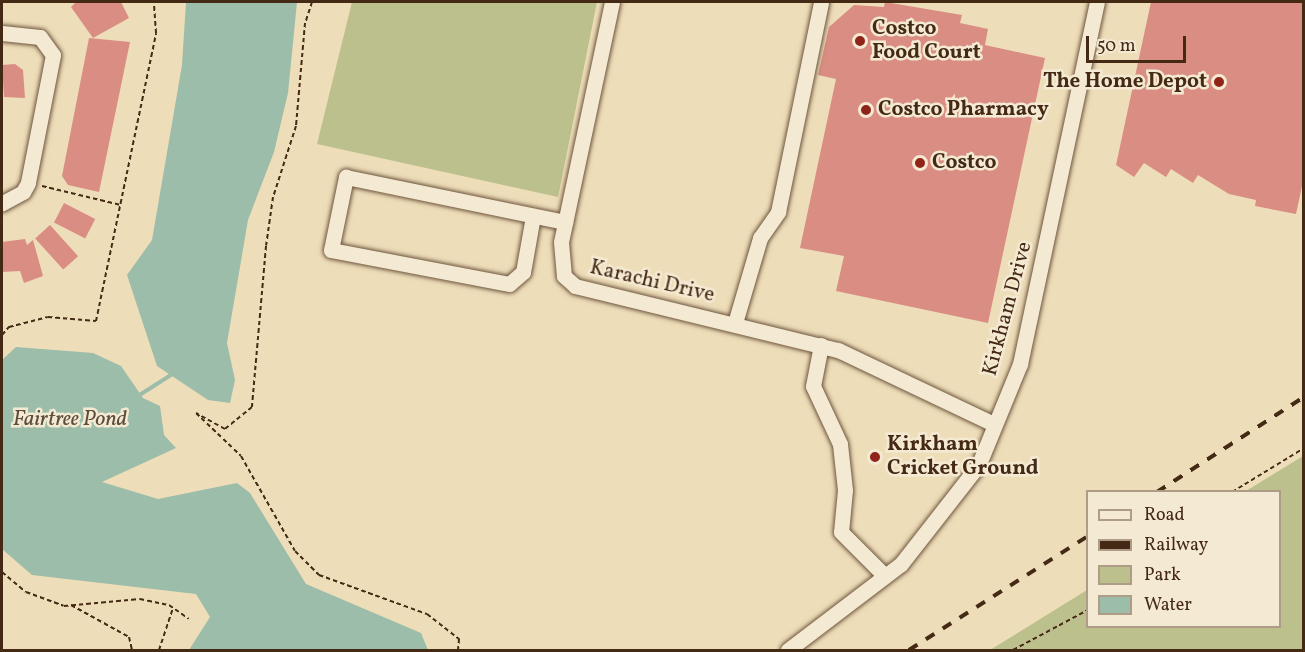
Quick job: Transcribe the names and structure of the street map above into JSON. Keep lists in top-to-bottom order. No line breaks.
{"streets":{"street":["Karachi Drive","Kirkham Drive"]},"crossings":[["Karachi Drive","Kirkham Drive"]],"water":["Fairtree Pond"],"places":["Costco Food Court","The Home Depot","Costco Pharmacy","Costco","Kirkham Cricket Ground"],"legend":["Road","Railway","Park","Water"],"scale_bar":"50 m"}
